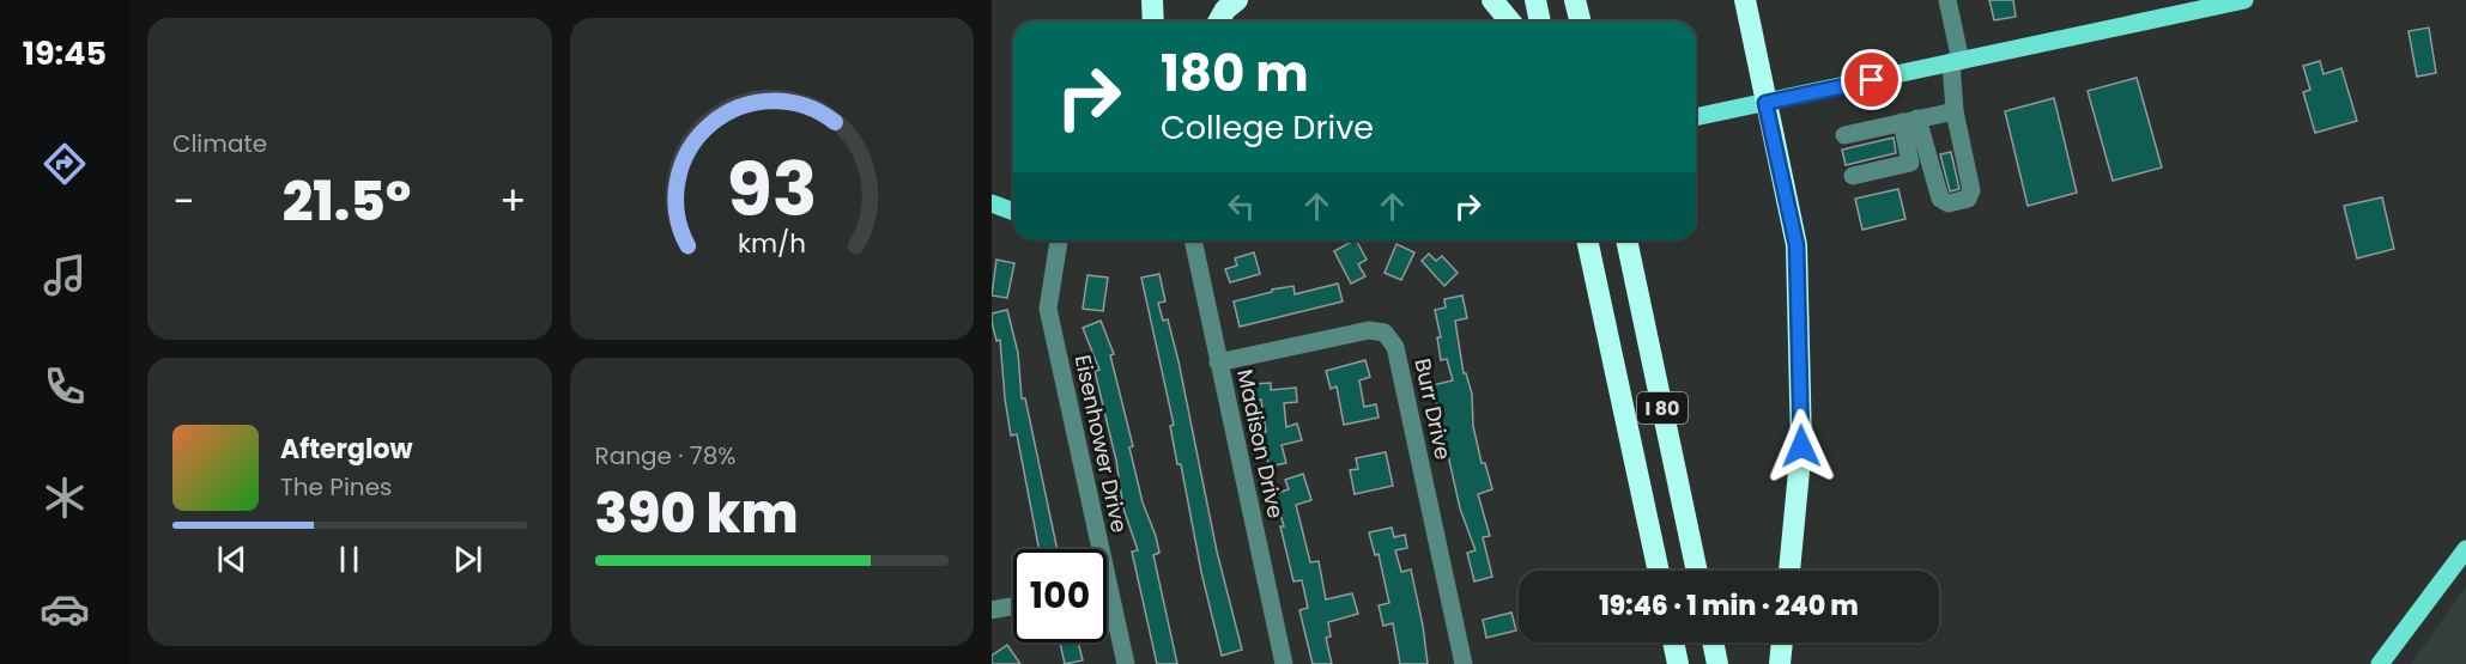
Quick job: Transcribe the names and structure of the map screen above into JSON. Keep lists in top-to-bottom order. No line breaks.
{"streets":{"highway":["I 80"],"street":["Burr Drive","Eisenhower Drive","Madison Drive"]},"crossings":[["Burr Drive","Madison Drive"]],"page":{"tabs":"19:45","tile":["Climate",["Range · 78%","390 km"]],"turn":["180 m","College Drive"],"heat":["−","21.5°","+"],"song":["Afterglow","The Pines"],"limit":"100","trip":"19:46 · 1 min · 240 m","gauge":["93","km/h"]}}
